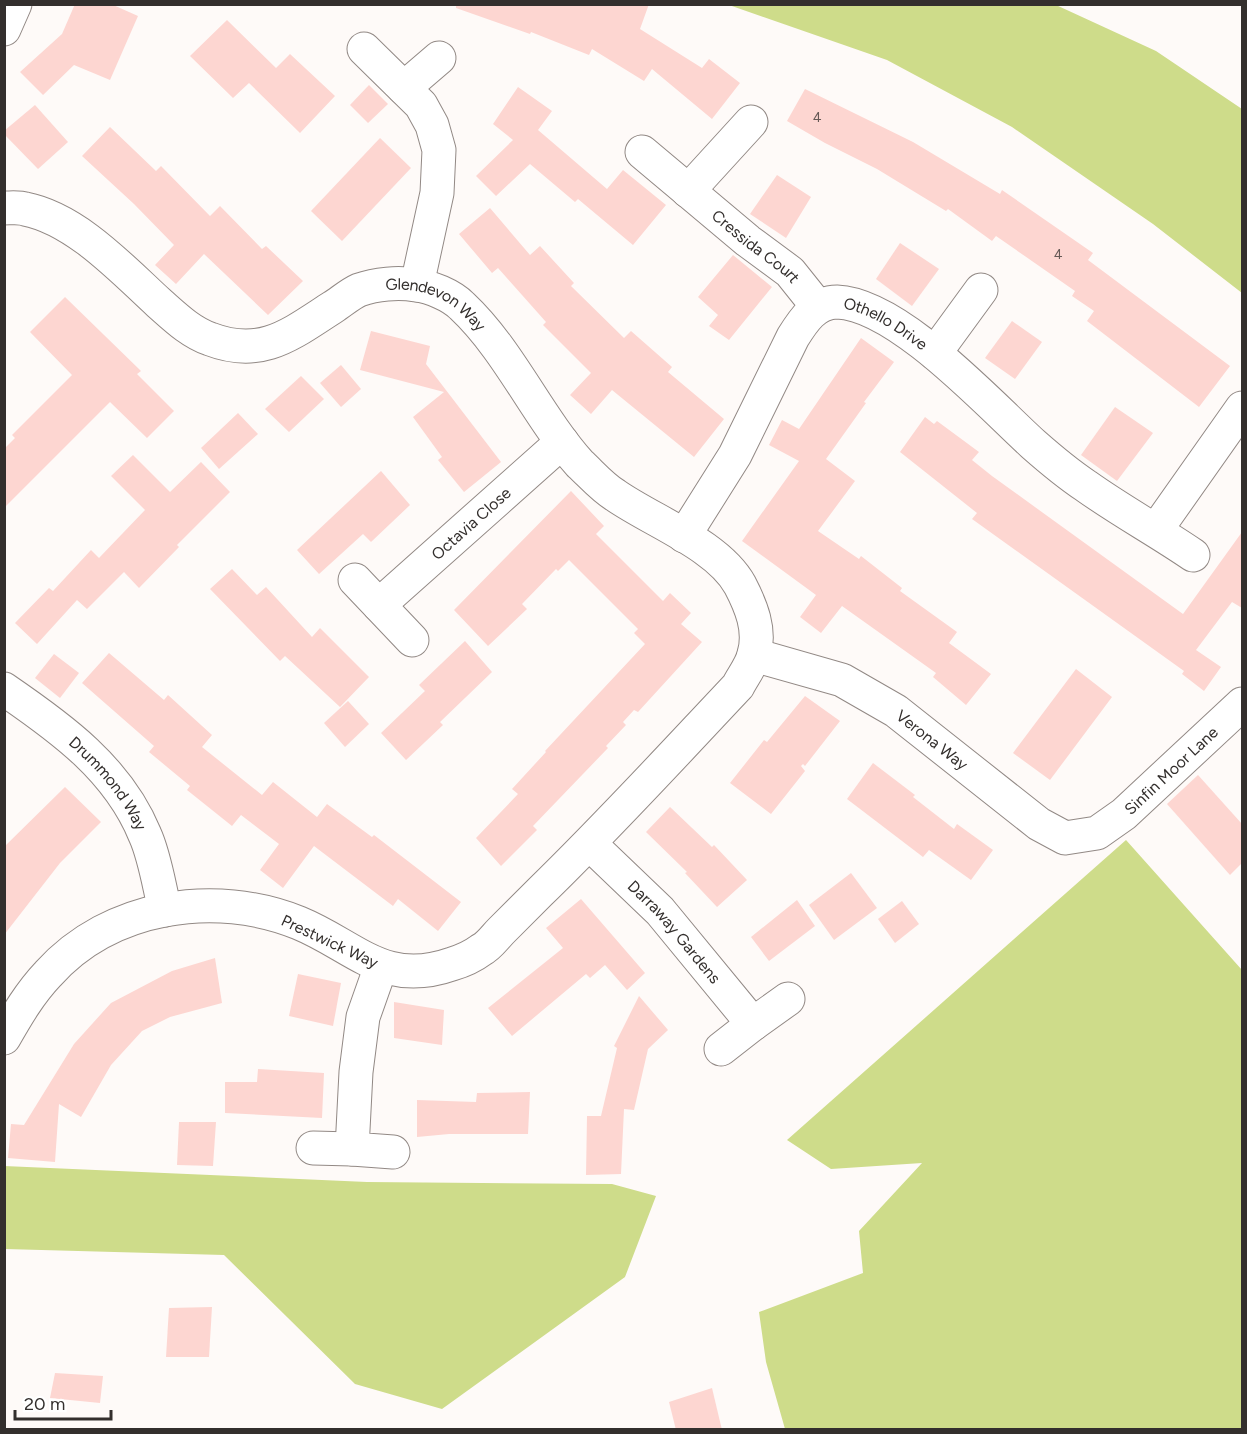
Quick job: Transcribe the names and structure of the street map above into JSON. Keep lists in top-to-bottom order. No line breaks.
{"streets":{"street":["Cressida Court","Glendevon Way","Othello Drive","Octavia Close","Verona Way","Sinfin Moor Lane","Drummond Way","Darraway Gardens","Prestwick Way"]},"crossings":[["Cressida Court","Othello Drive"],["Glendevon Way","Othello Drive"],["Glendevon Way","Octavia Close"],["Glendevon Way","Verona Way"],["Glendevon Way","Prestwick Way"],["Verona Way","Sinfin Moor Lane"],["Verona Way","Prestwick Way"],["Drummond Way","Prestwick Way"],["Darraway Gardens","Prestwick Way"]],"house_numbers":["4","4"],"scale_bar":"20 m"}
